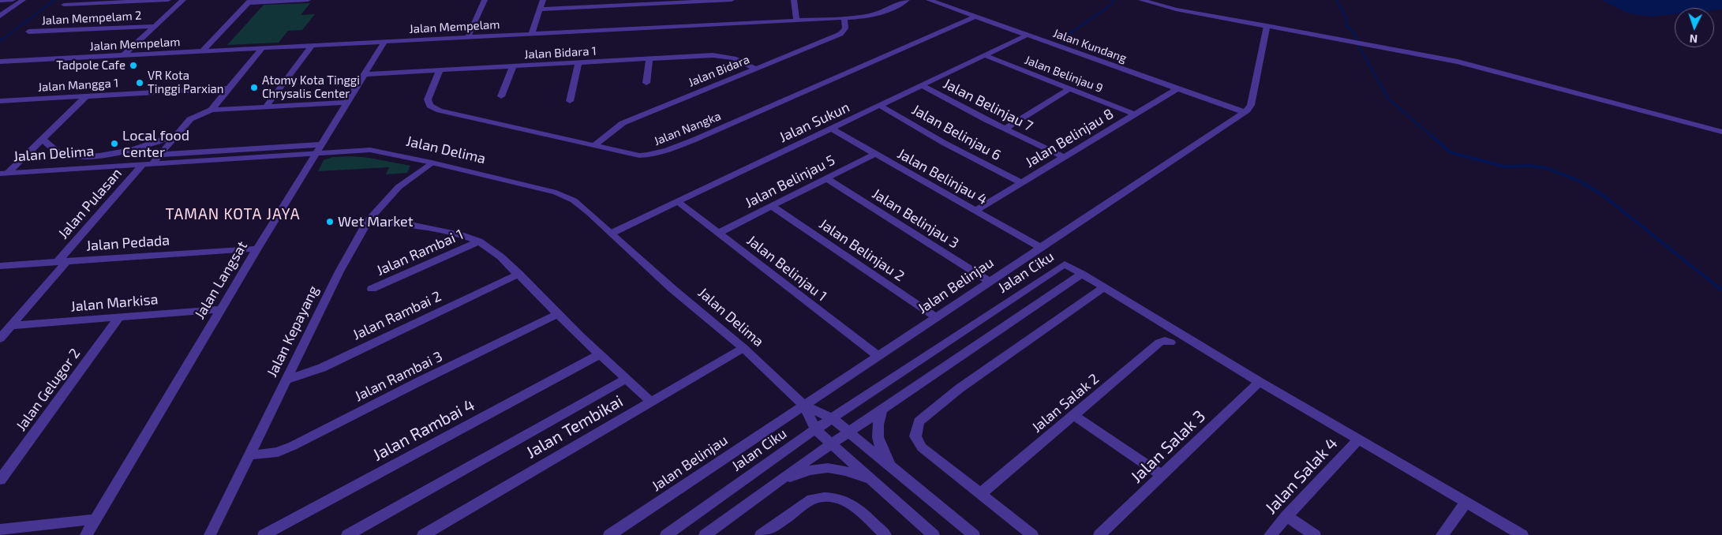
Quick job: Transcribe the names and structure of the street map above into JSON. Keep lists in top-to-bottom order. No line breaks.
{"streets":{"street":["Jalan Mempelam 2","Jalan Mempelam","Jalan Kundang","Jalan Bidara 1","Jalan Bidara","Jalan Belinjau 9","Jalan Mangga 1","Jalan Belinjau 7","Jalan Sukun","Jalan Nangka","Jalan Belinjau 6","Jalan Belinjau 8","Jalan Delima","Jalan Belinjau 4","Jalan Belinjau 5","Jalan Pulasan","Jalan Belinjau 3","Jalan Pedada","Jalan Belinjau 2","Jalan Rambai 1","Jalan Belinjau 1","Jalan Ciku","Jalan Langsat","Jalan Belinjau","Jalan Markisa","Jalan Rambai 2","Jalan Kepayang","Jalan Rambai 3","Jalan Gelugor 2","Jalan Salak 2","Jalan Tembikai","Jalan Rambai 4","Jalan Salak 3","Jalan Salak 4"]},"crossings":[["Jalan Mempelam","Jalan Bidara"],["Jalan Mempelam","Jalan Langsat"],["Jalan Kundang","Jalan Sukun"],["Jalan Kundang","Jalan Nangka"],["Jalan Kundang","Jalan Belinjau 8"],["Jalan Kundang","Jalan Belinjau"],["Jalan Bidara 1","Jalan Bidara"],["Jalan Bidara 1","Jalan Nangka"],["Jalan Bidara 1","Jalan Langsat"],["Jalan Bidara","Jalan Nangka"],["Jalan Belinjau 9","Jalan Sukun"],["Jalan Belinjau 9","Jalan Belinjau 8"],["Jalan Belinjau 7","Jalan Sukun"],["Jalan Belinjau 7","Jalan Belinjau 8"],["Jalan Sukun","Jalan Belinjau 6"],["Jalan Sukun","Jalan Delima"],["Jalan Sukun","Jalan Belinjau 4"],["Jalan Sukun","Jalan Belinjau 1"],["Jalan Belinjau 6","Jalan Belinjau 8"],["Jalan Belinjau 8","Jalan Belinjau 4"],["Jalan Delima","Jalan Pulasan"],["Jalan Delima","Jalan Ciku"],["Jalan Delima","Jalan Langsat"],["Jalan Delima","Jalan Belinjau"],["Jalan Delima","Jalan Kepayang"],["Jalan Delima","Jalan Tembikai"],["Jalan Belinjau 4","Jalan Belinjau 5"],["Jalan Belinjau 4","Jalan Belinjau"],["Jalan Belinjau 5","Jalan Belinjau 3"],["Jalan Belinjau 5","Jalan Belinjau 2"],["Jalan Belinjau 5","Jalan Belinjau 1"],["Jalan Pulasan","Jalan Pedada"],["Jalan Pulasan","Jalan Markisa"],["Jalan Belinjau 3","Jalan Belinjau"],["Jalan Pedada","Jalan Langsat"],["Jalan Belinjau 2","Jalan Belinjau"],["Jalan Belinjau 1","Jalan Belinjau"],["Jalan Langsat","Jalan Markisa"],["Jalan Markisa","Jalan Gelugor 2"],["Jalan Rambai 2","Jalan Kepayang"],["Jalan Kepayang","Jalan Rambai 3"]],"districts":["TAMAN KOTA JAYA"],"places":["Tadpole Cafe","VR Kota Tinggi Parxian","Atomy Kota Tinggi Chrysalis Center","Local food Center","Wet Market"],"north":"bottom"}
